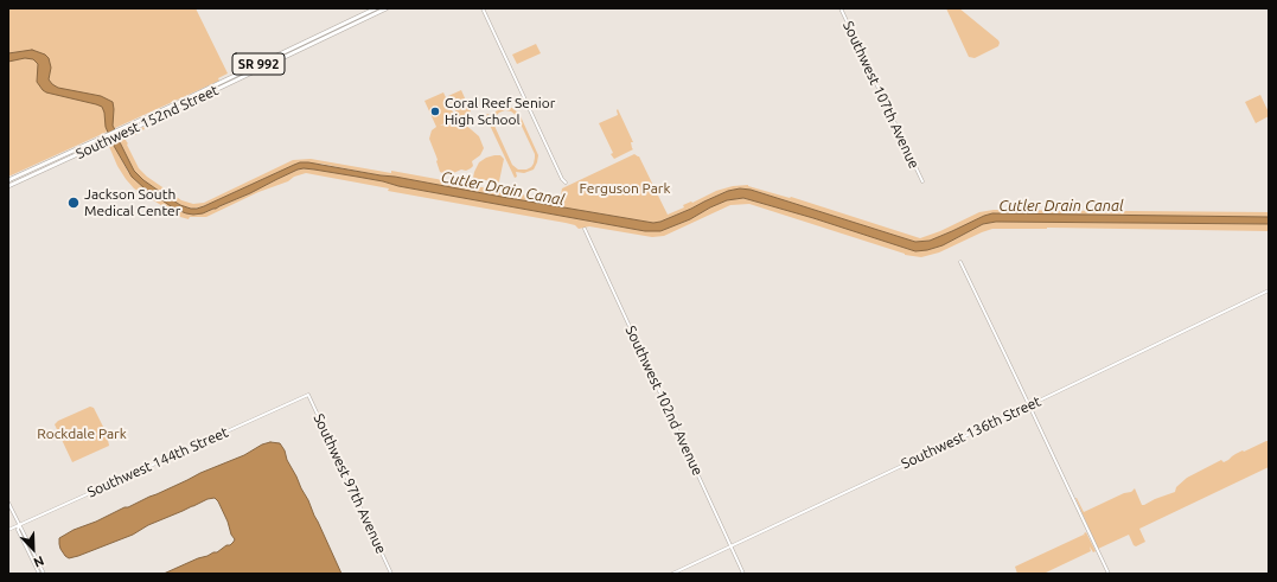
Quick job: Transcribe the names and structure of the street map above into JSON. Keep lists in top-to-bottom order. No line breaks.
{"streets":{"main road":["SR 992","Southwest 152nd Street"],"street":["Southwest 107th Avenue","Southwest 102nd Avenue","Southwest 136th Street","Southwest 144th Street","Southwest 97th Avenue"]},"crossings":[["Southwest 102nd Avenue","Southwest 136th Street"],["Southwest 144th Street","Southwest 97th Avenue"]],"water":["Cutler Drain Canal"],"parks":["Ferguson Park","Rockdale Park"],"places":["Coral Reef Senior High School","Jackson South Medical Center"],"north":"bottom right"}
